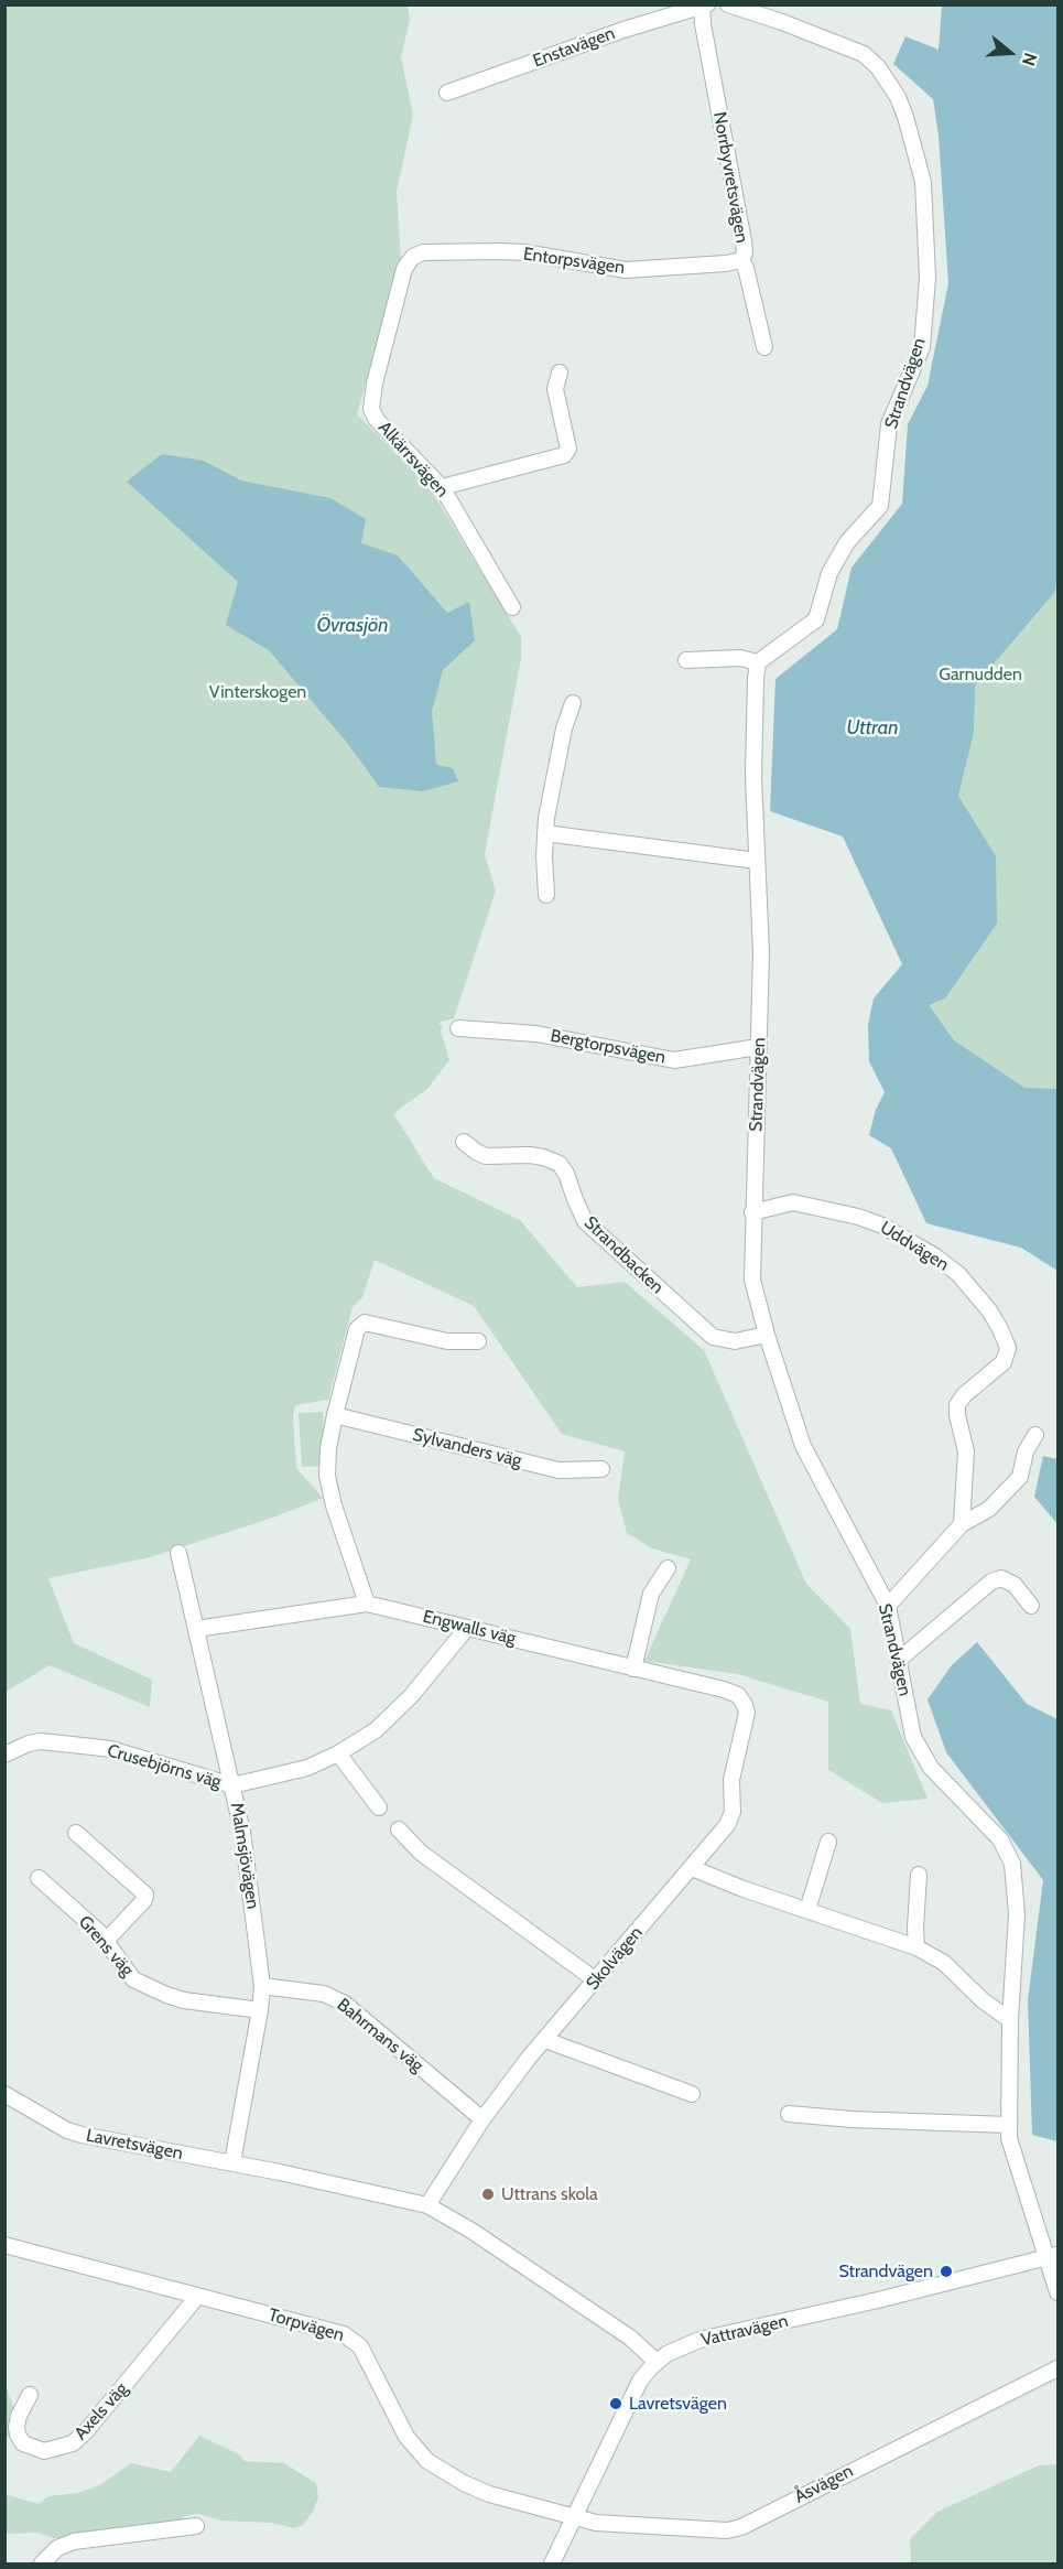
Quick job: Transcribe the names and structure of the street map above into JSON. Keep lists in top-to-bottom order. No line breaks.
{"streets":{"street":["Enstavägen","Norrbyvretsvägen","Entorpsvägen","Strandvägen","Alkärrsvägen","Bergtorpsvägen","Uddvägen","Strandbacken","Sylvanders väg","Engwalls väg","Crusebjörns väg","Malmsjövägen","Grens väg","Skolvägen","Bahrmans väg","Lavretsvägen","Torpvägen","Vattravägen","Axels väg","Åsvägen"]},"crossings":[["Enstavägen","Norrbyvretsvägen"],["Norrbyvretsvägen","Entorpsvägen"],["Entorpsvägen","Alkärrsvägen"],["Strandvägen","Bergtorpsvägen"],["Strandvägen","Uddvägen"],["Strandvägen","Strandbacken"],["Strandvägen","Vattravägen"],["Engwalls väg","Crusebjörns väg"],["Engwalls väg","Malmsjövägen"],["Engwalls väg","Skolvägen"],["Crusebjörns väg","Malmsjövägen"],["Malmsjövägen","Grens väg"],["Malmsjövägen","Bahrmans väg"],["Malmsjövägen","Lavretsvägen"],["Skolvägen","Bahrmans väg"],["Skolvägen","Lavretsvägen"],["Lavretsvägen","Vattravägen"],["Torpvägen","Vattravägen"],["Torpvägen","Axels väg"],["Torpvägen","Åsvägen"],["Vattravägen","Åsvägen"]],"water":["Övrasjön","Uttran"],"parks":["Garnudden","Vinterskogen"],"places":["Uttrans skola","Strandvägen","Lavretsvägen"],"north":"right"}
